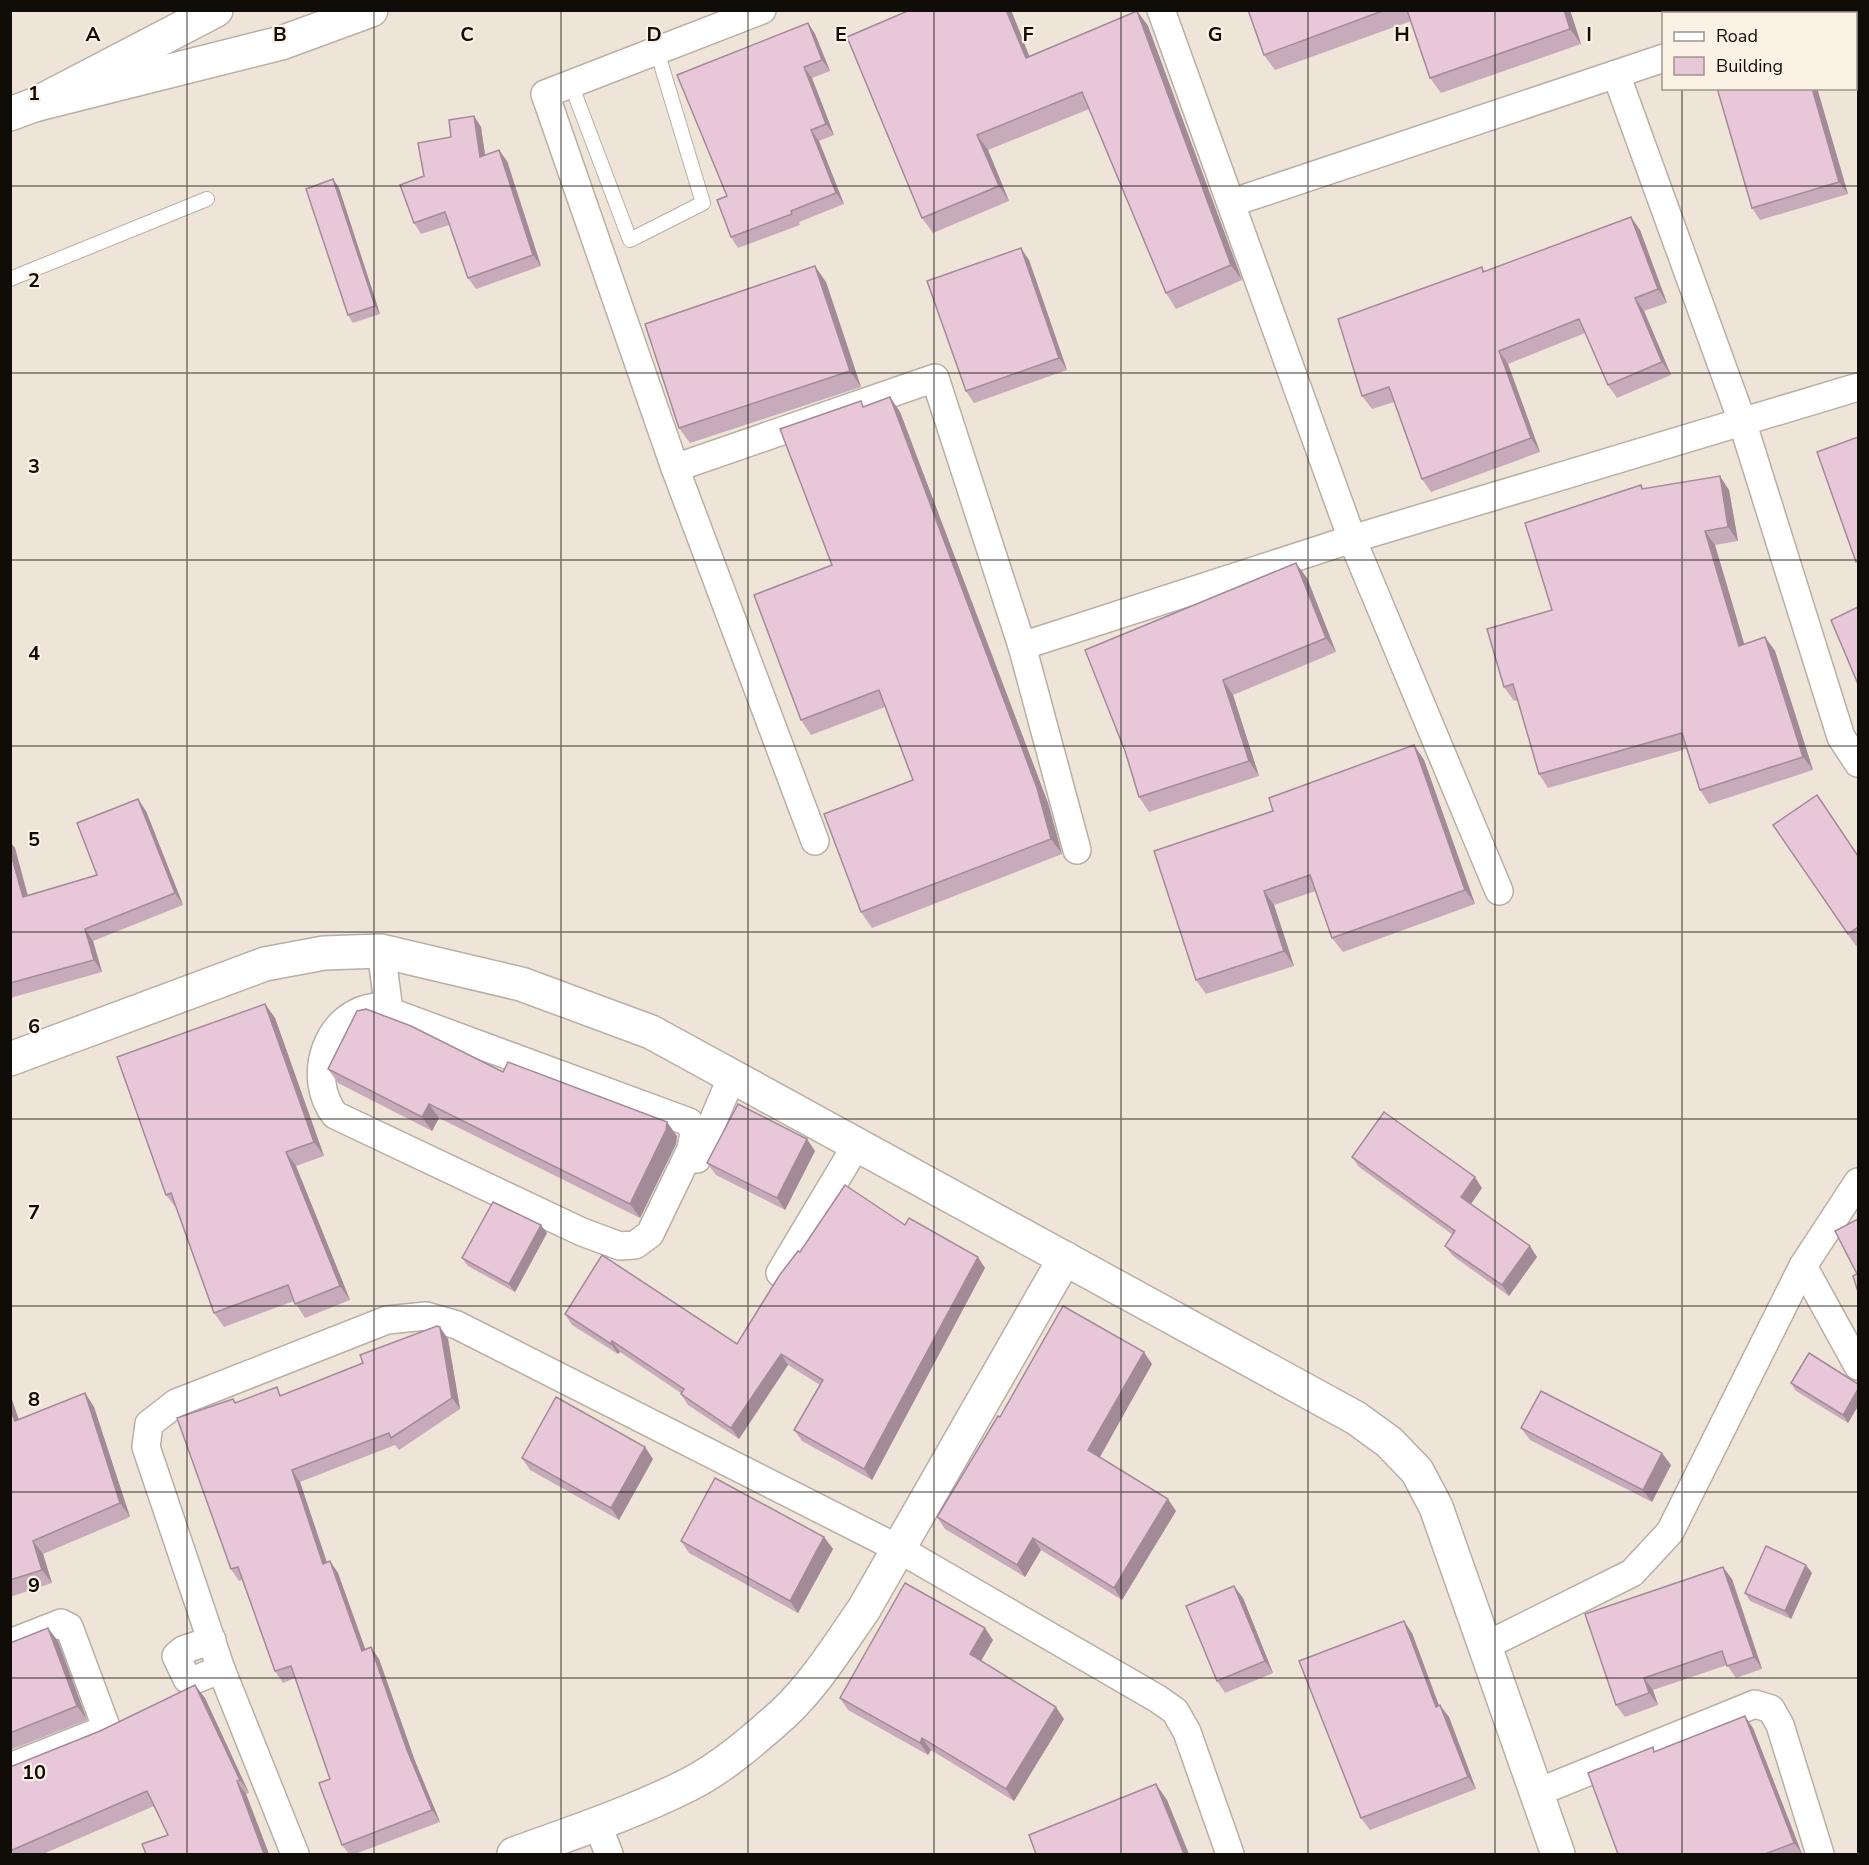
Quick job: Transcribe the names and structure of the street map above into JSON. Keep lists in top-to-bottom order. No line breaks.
{"legend":["Road","Building"],"grid":{"columns":["A","B","C","D","E","F","G","H","I"],"rows":["1","2","3","4","5","6","7","8","9","10"]}}
